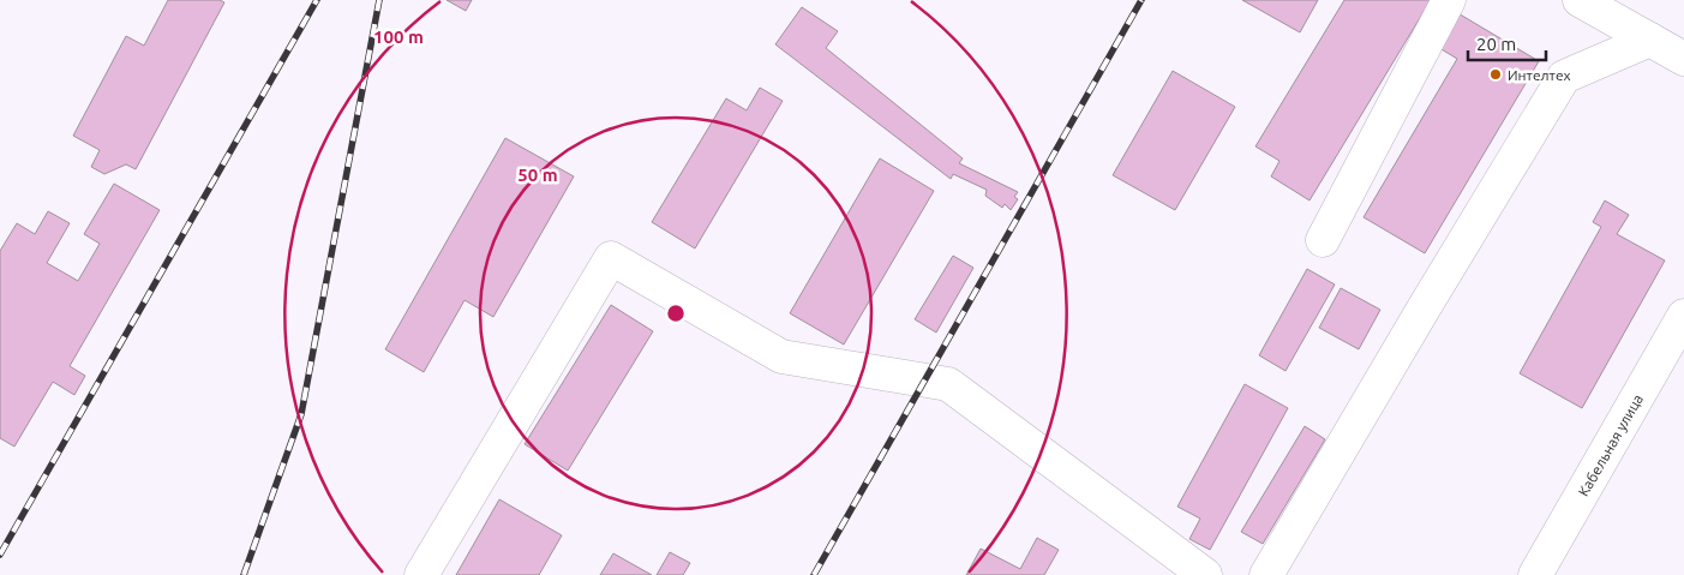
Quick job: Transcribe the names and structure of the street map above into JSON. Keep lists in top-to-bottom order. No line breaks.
{"streets":{"street":["Кабельная улица"]},"places":["Интелтех"],"scale_bar":"20 m","rings":["100 m","50 m"]}
